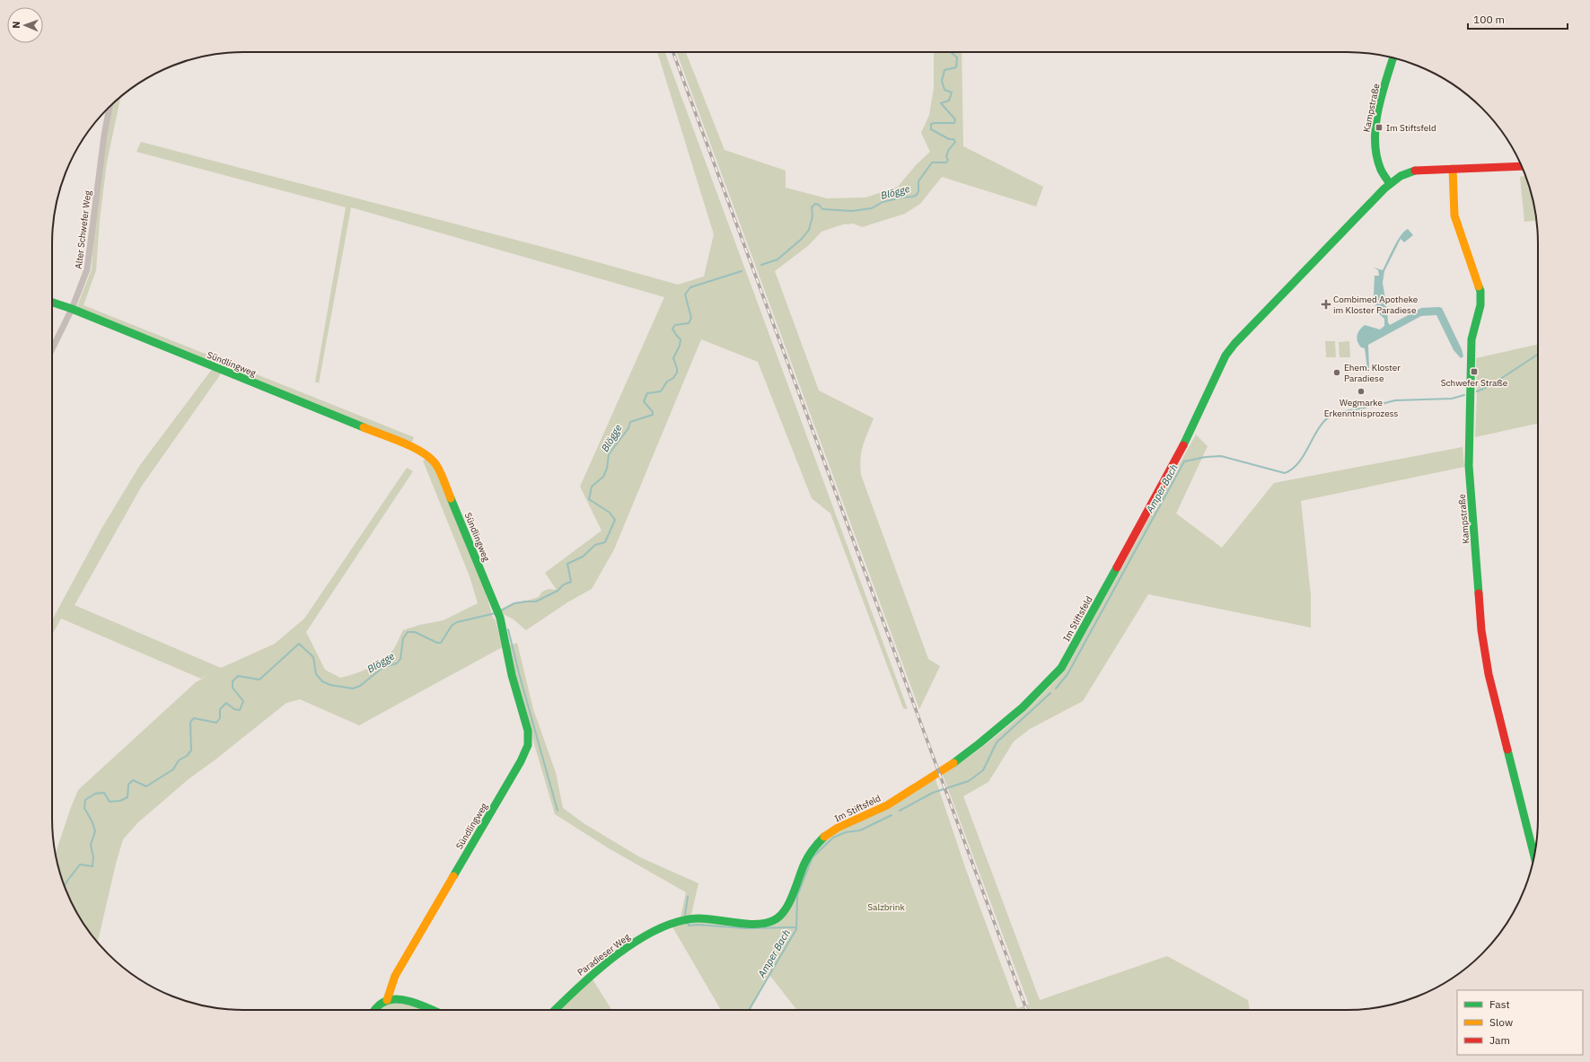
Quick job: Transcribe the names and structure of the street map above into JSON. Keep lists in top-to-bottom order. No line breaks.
{"streets":{"street":["Kampstraße","Alter Schwefer Weg","Sündlingweg","Im Stiftsfeld","Paradieser Weg"]},"crossings":[["Kampstraße","Im Stiftsfeld"],["Alter Schwefer Weg","Sündlingweg"],["Im Stiftsfeld","Paradieser Weg"]],"water":["Blögge","Amper Bach"],"parks":["Salzbrink"],"places":{"transit":["Im Stiftsfeld","Schwefer Straße"],"health":["Combimed Apotheke im Kloster Paradiese"],"other":["Ehem. Kloster Paradiese","Wegmarke Erkenntnisprozess"]},"legend":["Fast","Slow","Jam"],"scale_bar":"100 m","north":"left"}
